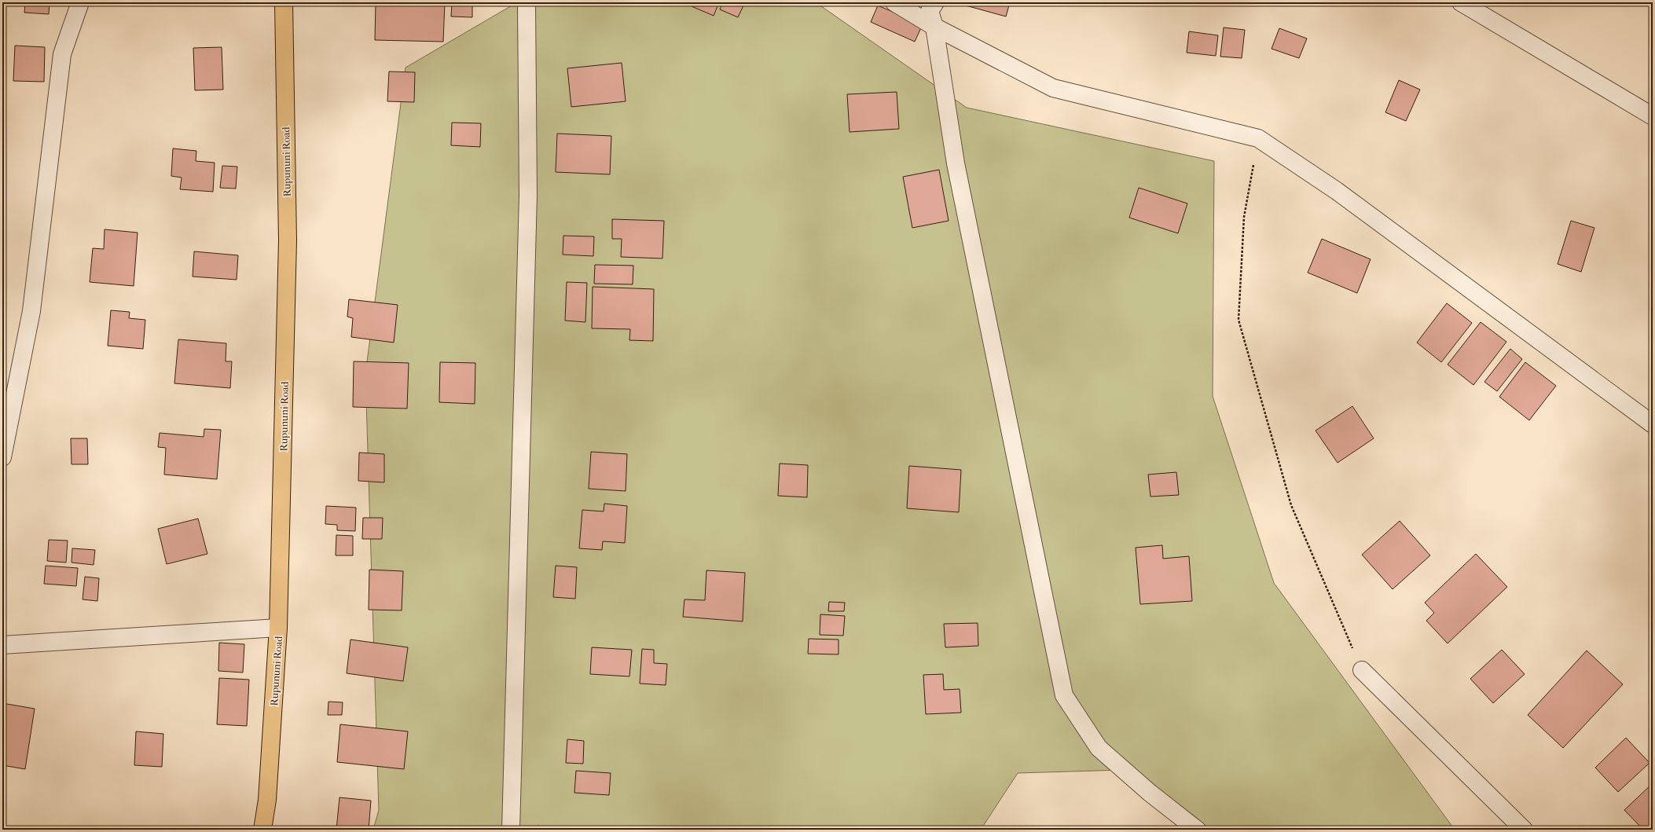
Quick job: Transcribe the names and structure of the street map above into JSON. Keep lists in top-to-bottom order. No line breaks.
{"streets":{"main road":["Rupununi Road"]}}
